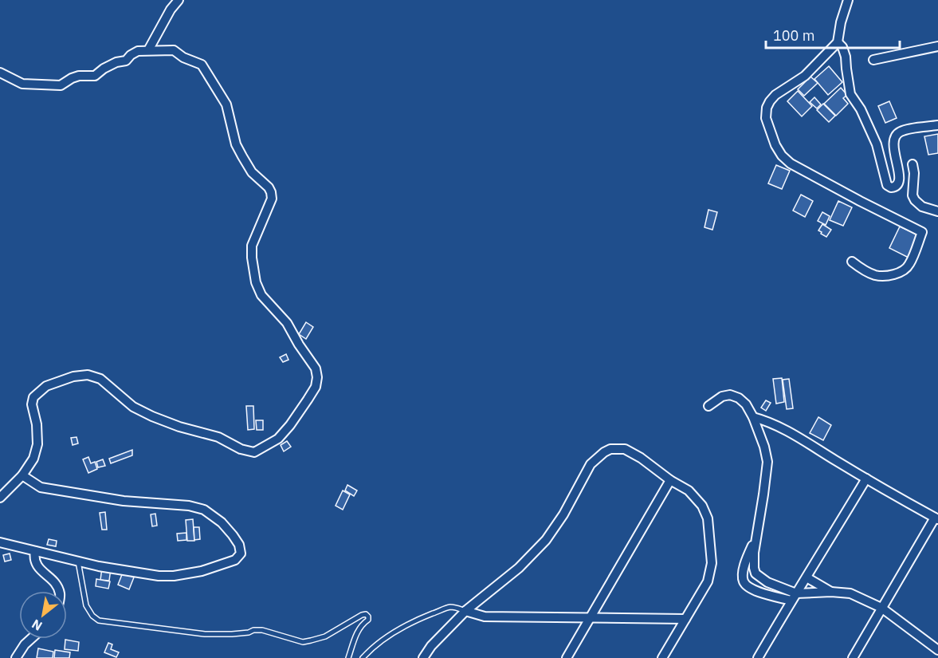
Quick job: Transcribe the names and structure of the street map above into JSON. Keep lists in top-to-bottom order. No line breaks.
{"scale_bar":"100 m","north":"bottom left"}
